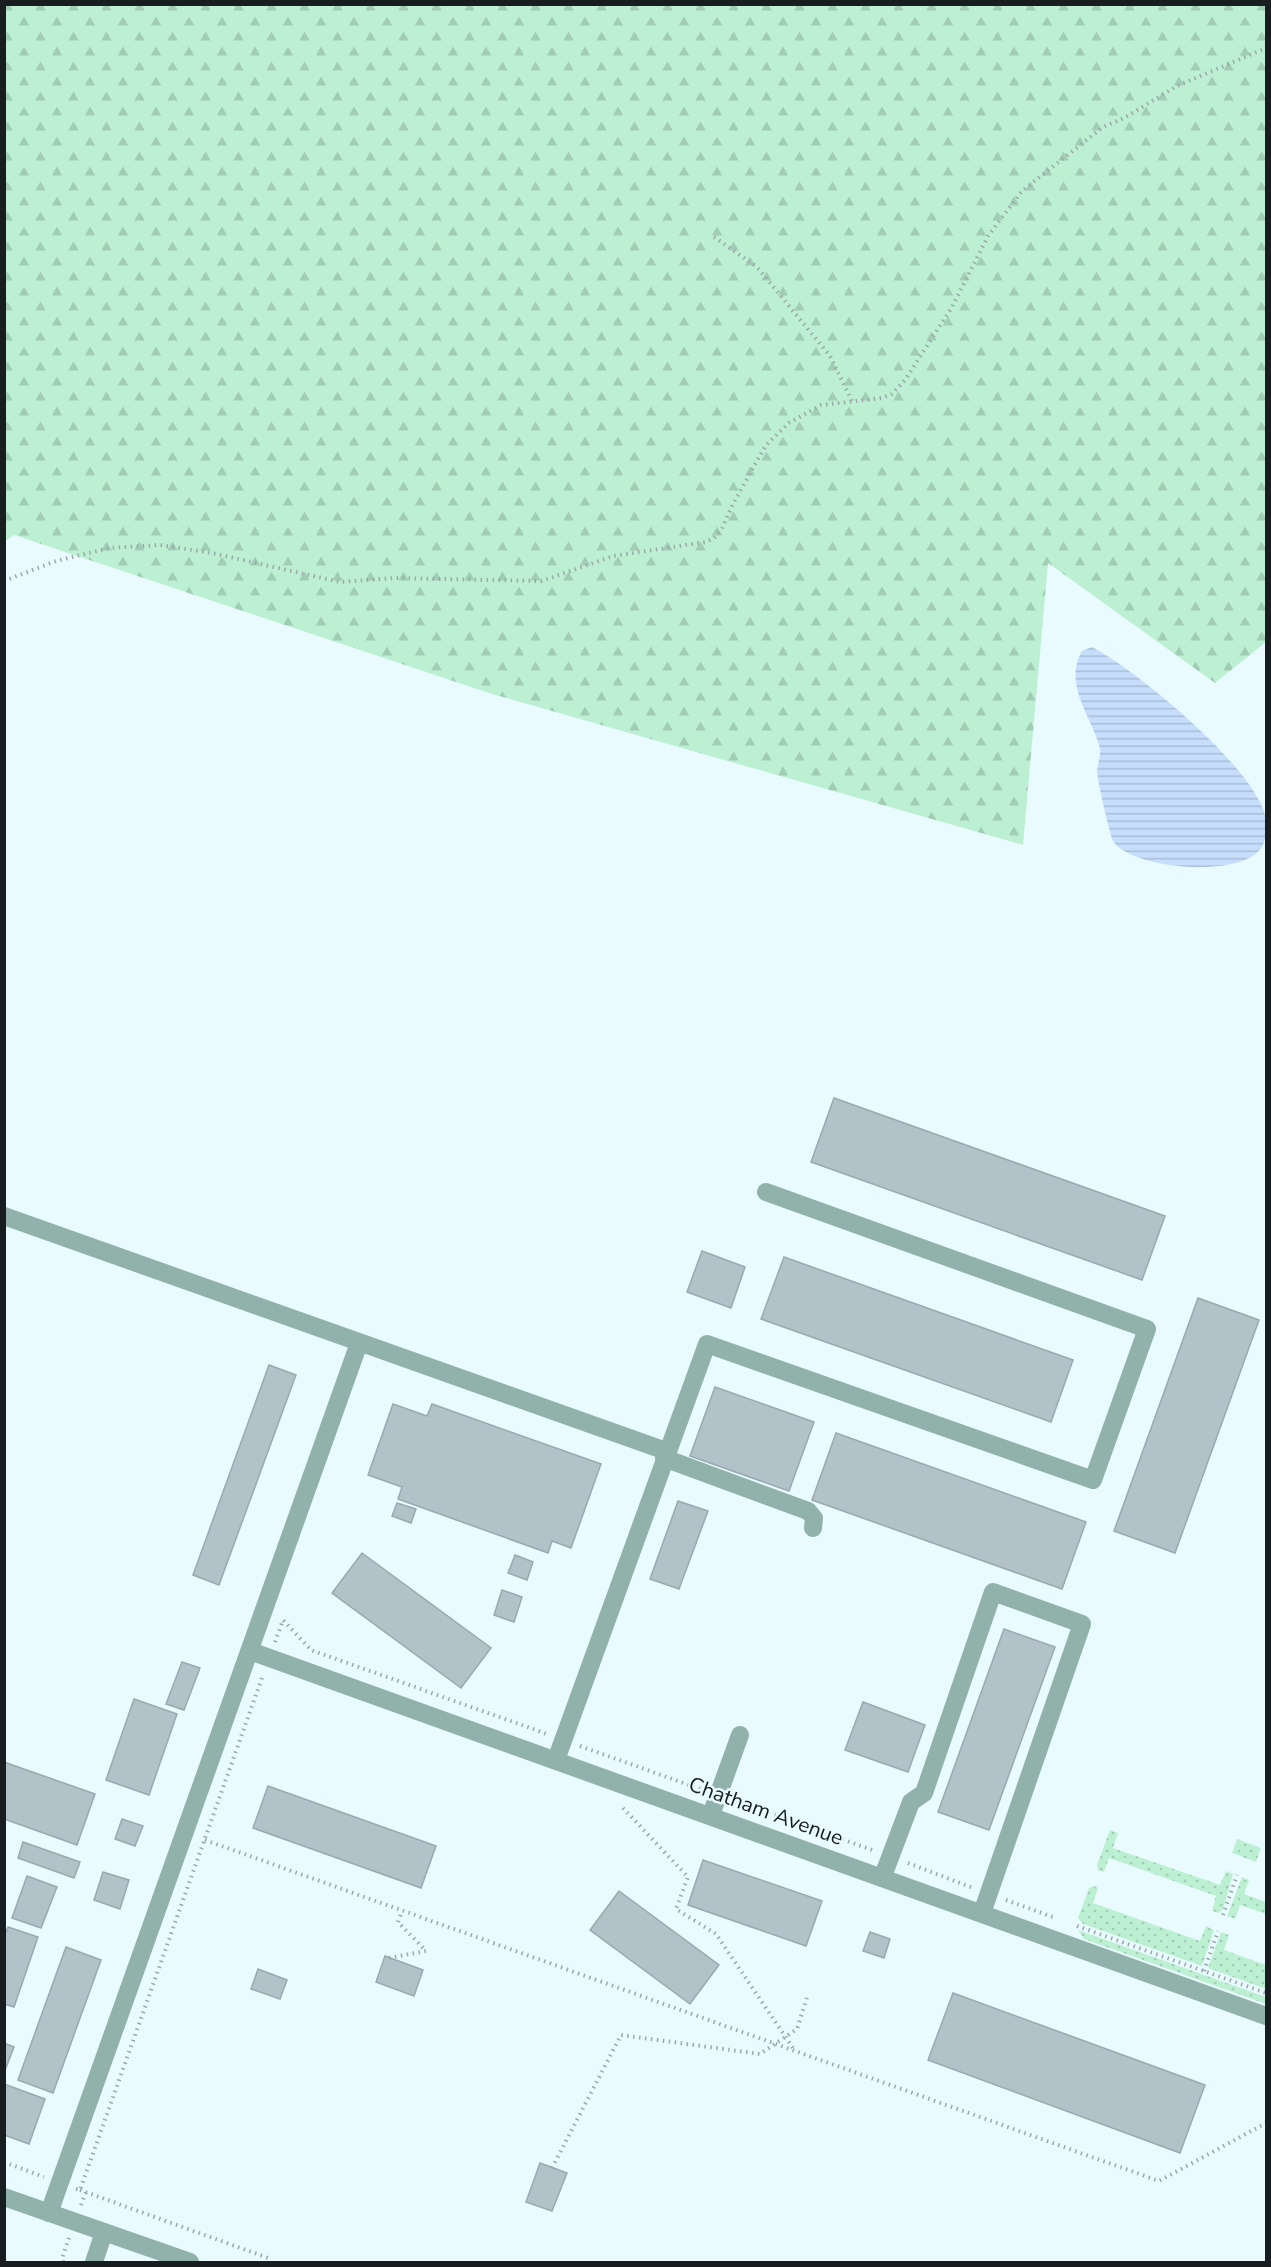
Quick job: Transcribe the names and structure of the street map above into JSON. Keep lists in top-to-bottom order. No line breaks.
{"streets":{"lane":["Chatham Avenue"]}}
